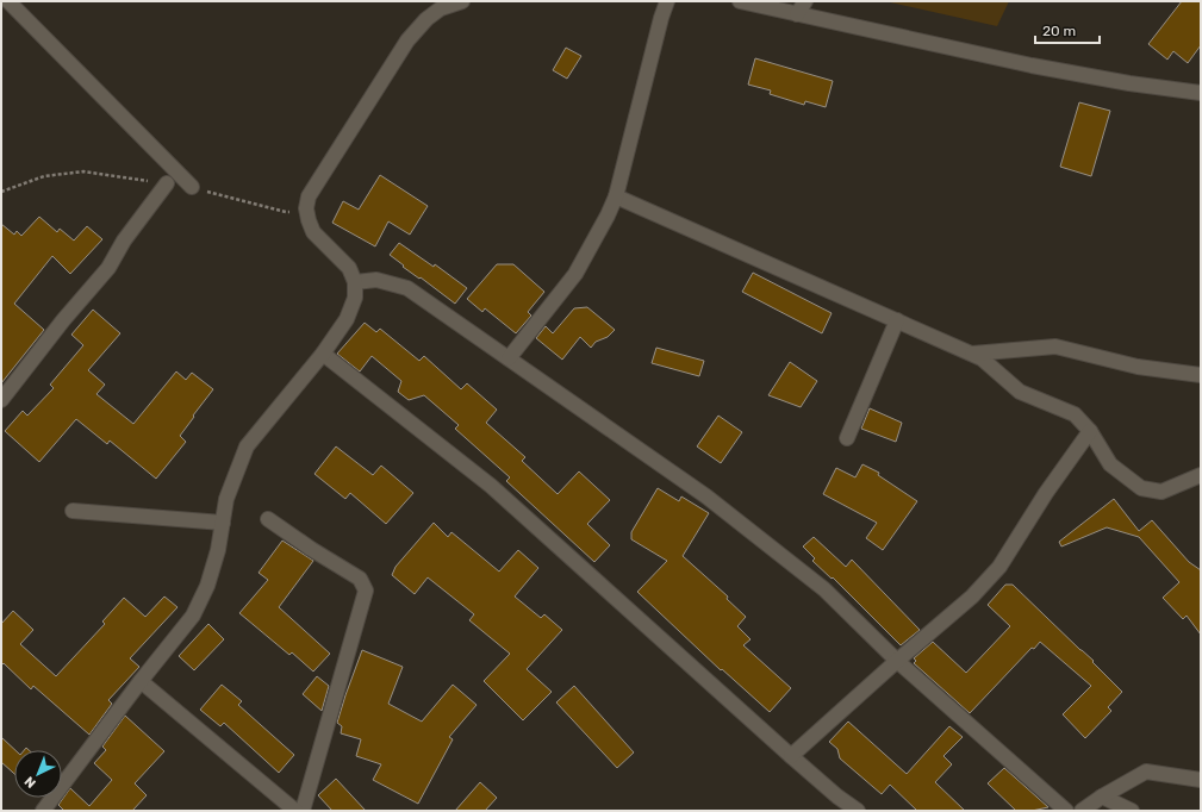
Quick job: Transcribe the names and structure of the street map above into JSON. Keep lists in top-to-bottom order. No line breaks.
{"scale_bar":"20 m","north":"bottom left"}
